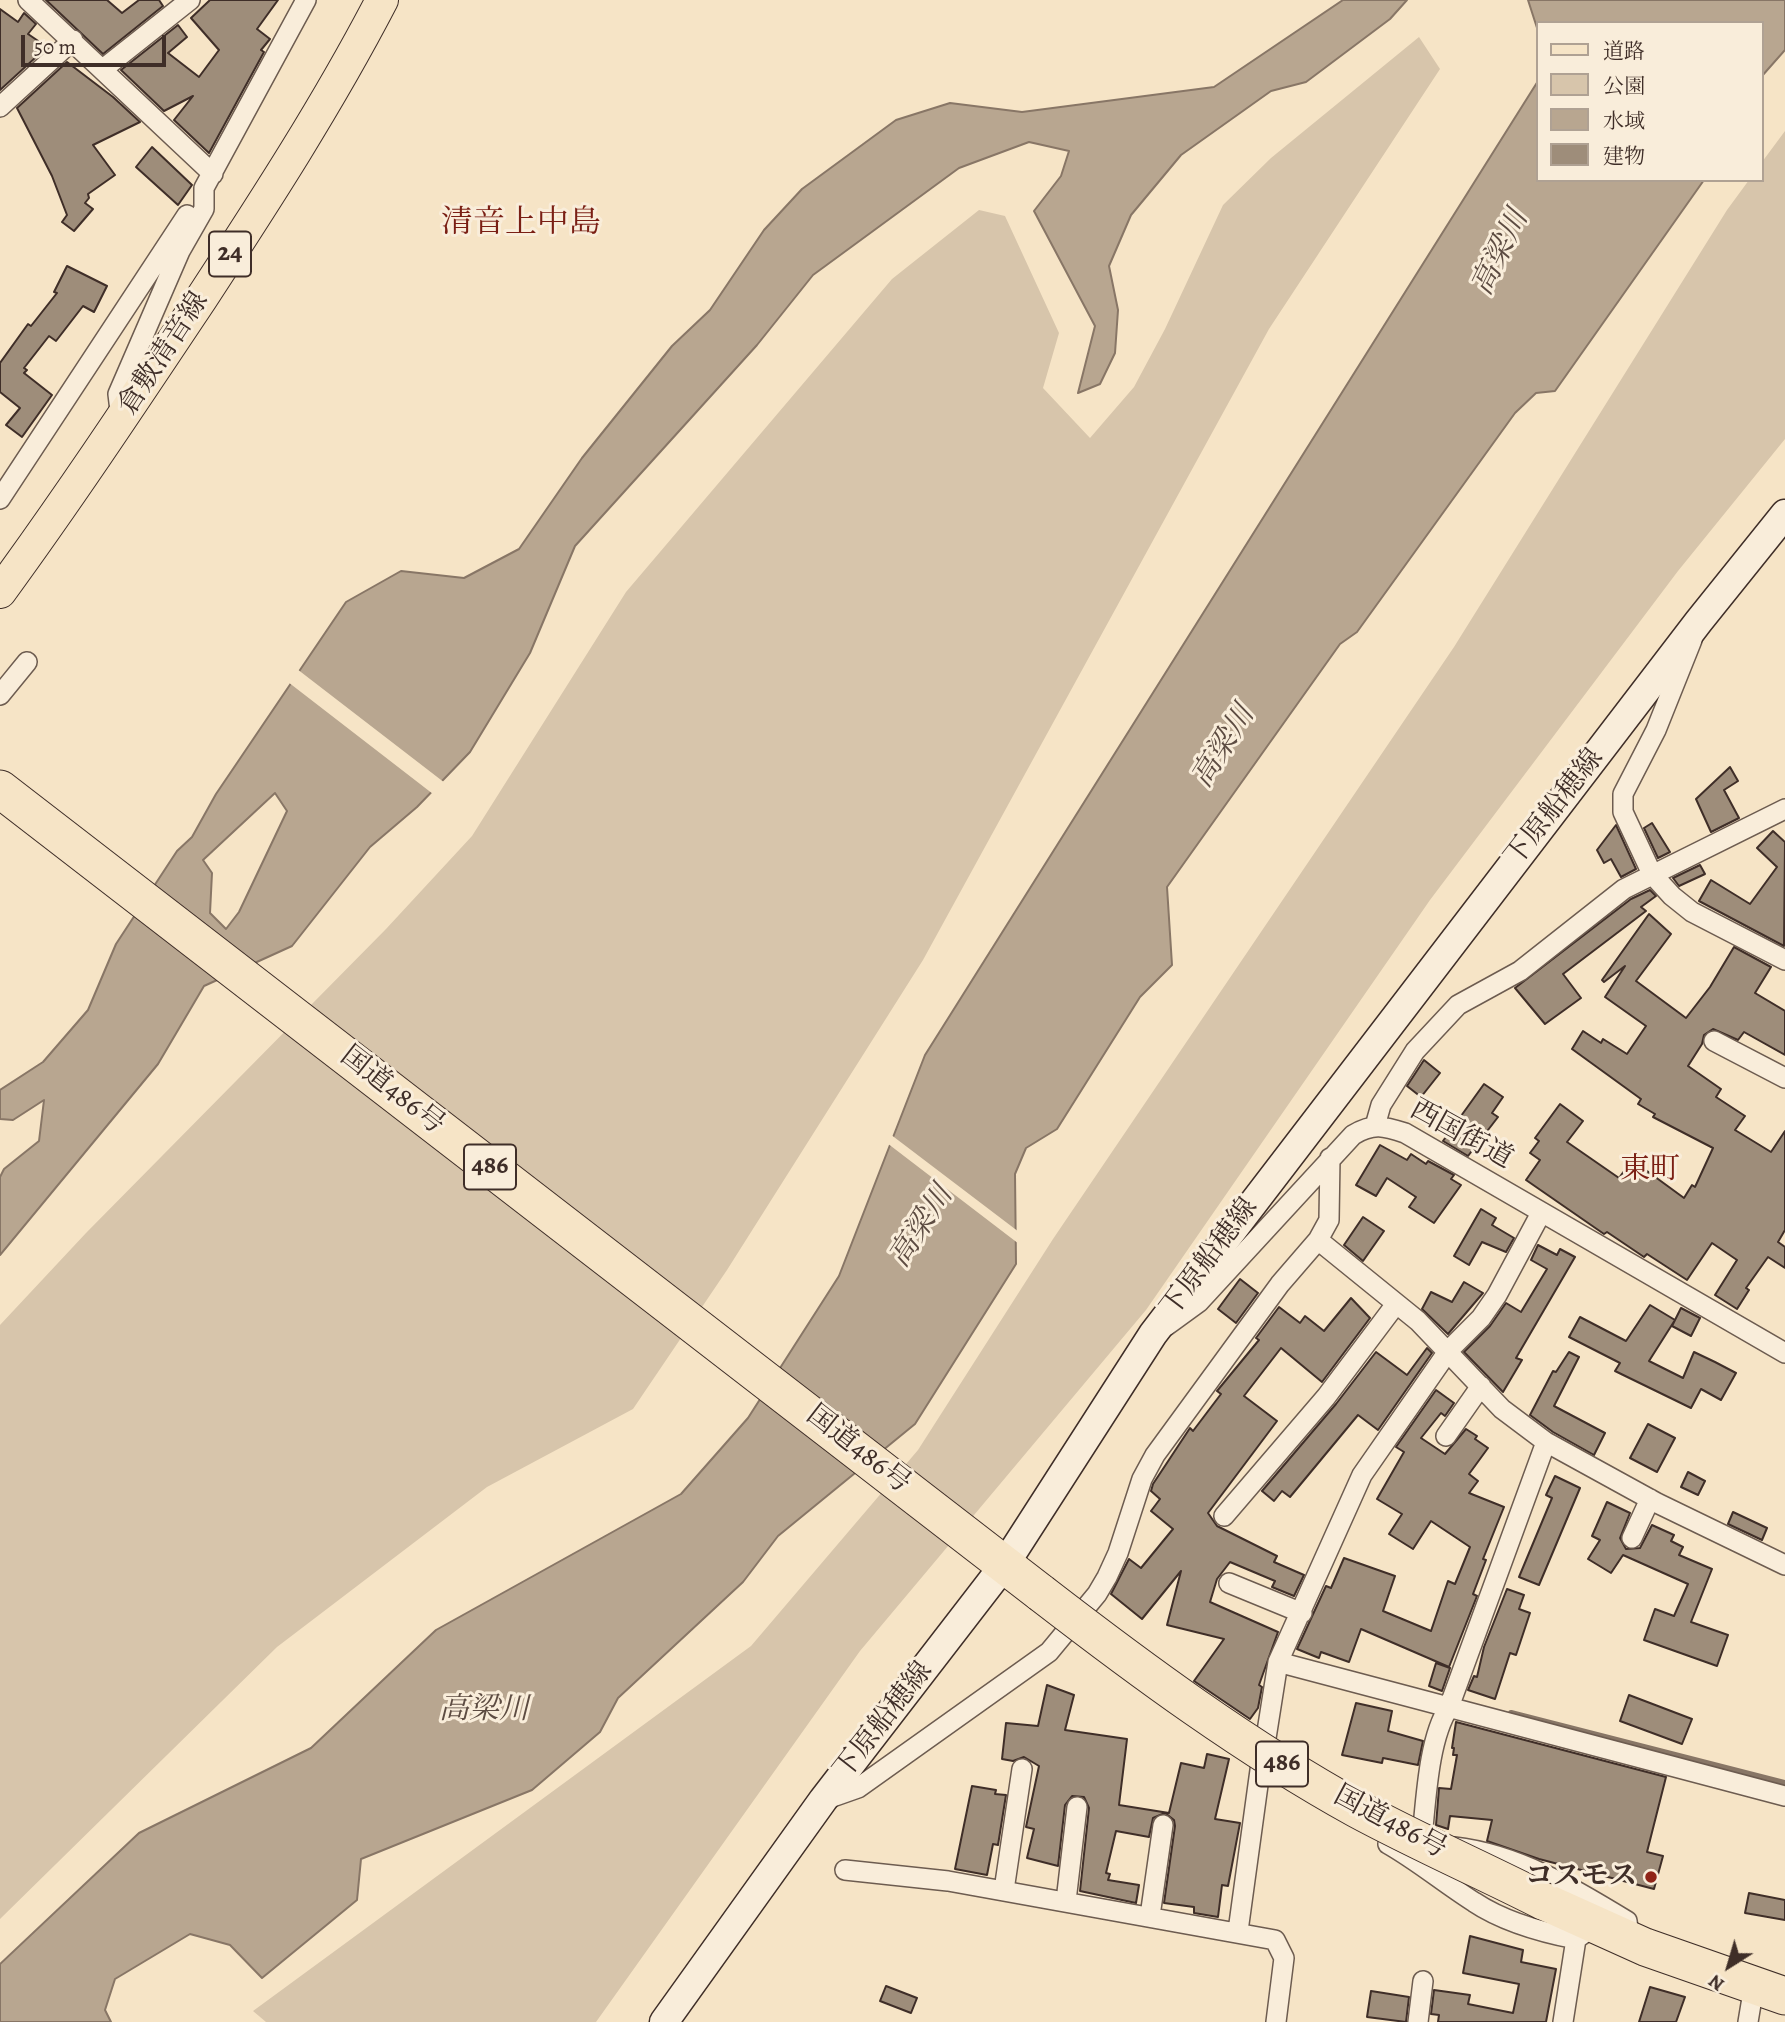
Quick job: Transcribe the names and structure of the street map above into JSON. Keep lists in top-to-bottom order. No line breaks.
{"streets":{"highway":["国道486号","486"],"main road":["24","倉敷清音線","下原船穂線"],"street":["西国街道"]},"crossings":[["下原船穂線","国道486号"],["下原船穂線","西国街道"]],"districts":["清音上中島","東町"],"water":["高梁川"],"places":["コスモス"],"legend":["道路","公園","水域","建物"],"scale_bar":"50 m","north":"bottom left"}
